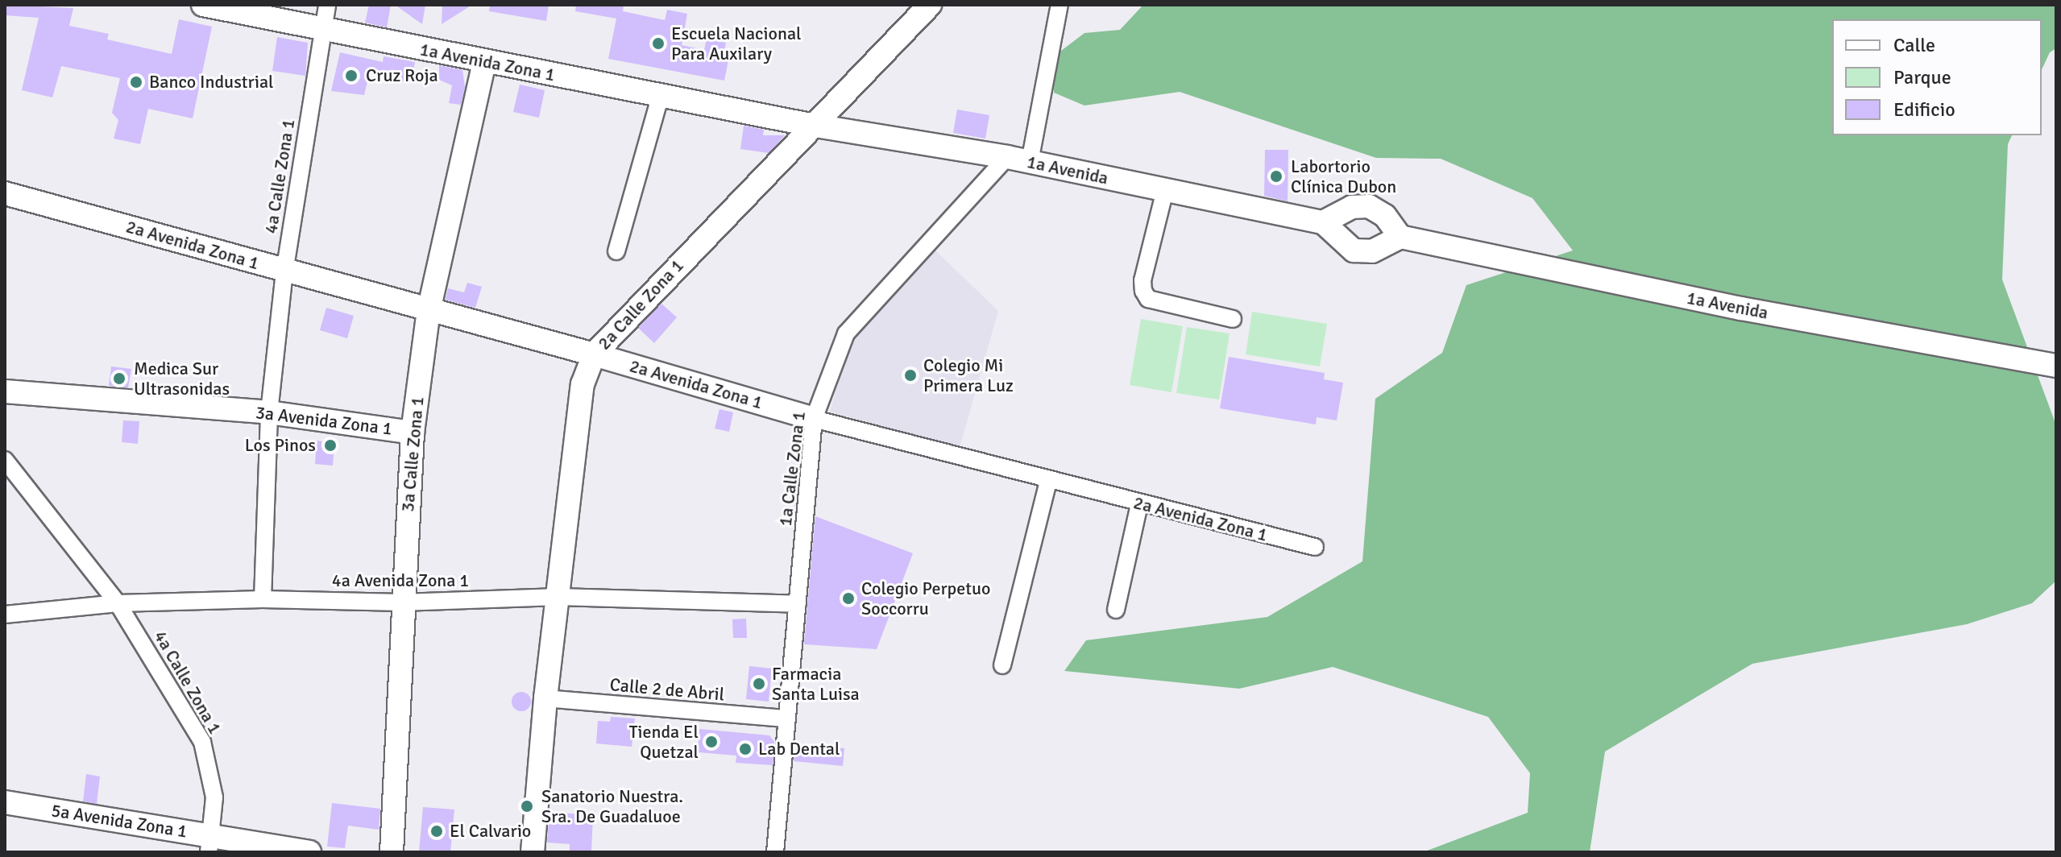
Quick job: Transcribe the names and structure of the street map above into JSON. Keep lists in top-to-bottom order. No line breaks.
{"streets":{"street":["1a Avenida Zona 1","1a Avenida","4a Calle Zona 1","2a Avenida Zona 1","2a Calle Zona 1","3a Avenida Zona 1","3a Calle Zona 1","1a Calle Zona 1","4a Avenida Zona 1","Calle 2 de Abril","5a Avenida Zona 1"]},"crossings":[["1a Avenida Zona 1","1a Avenida"],["1a Avenida Zona 1","4a Calle Zona 1"],["1a Avenida Zona 1","2a Calle Zona 1"],["1a Avenida Zona 1","3a Calle Zona 1"],["1a Avenida","2a Calle Zona 1"],["1a Avenida","1a Calle Zona 1"],["4a Calle Zona 1","2a Avenida Zona 1"],["4a Calle Zona 1","3a Avenida Zona 1"],["4a Calle Zona 1","4a Avenida Zona 1"],["4a Calle Zona 1","5a Avenida Zona 1"],["2a Avenida Zona 1","2a Calle Zona 1"],["2a Avenida Zona 1","3a Calle Zona 1"],["2a Avenida Zona 1","1a Calle Zona 1"],["2a Calle Zona 1","4a Avenida Zona 1"],["2a Calle Zona 1","Calle 2 de Abril"],["3a Avenida Zona 1","3a Calle Zona 1"],["3a Calle Zona 1","4a Avenida Zona 1"],["1a Calle Zona 1","4a Avenida Zona 1"],["1a Calle Zona 1","Calle 2 de Abril"]],"places":["Escuela Nacional Para Auxilary","Cruz Roja","Banco Industrial","Labortorio Clínica Dubon","Colegio Mi Primera Luz","Medica Sur Ultrasonidas","Los Pinos","Colegio Perpetuo Soccorru","Farmacia Santa Luisa","Tienda El Quetzal","Lab Dental","Sanatorio Nuestra. Sra. De Guadaluoe","El Calvario"],"legend":["Calle","Parque","Edificio"]}
